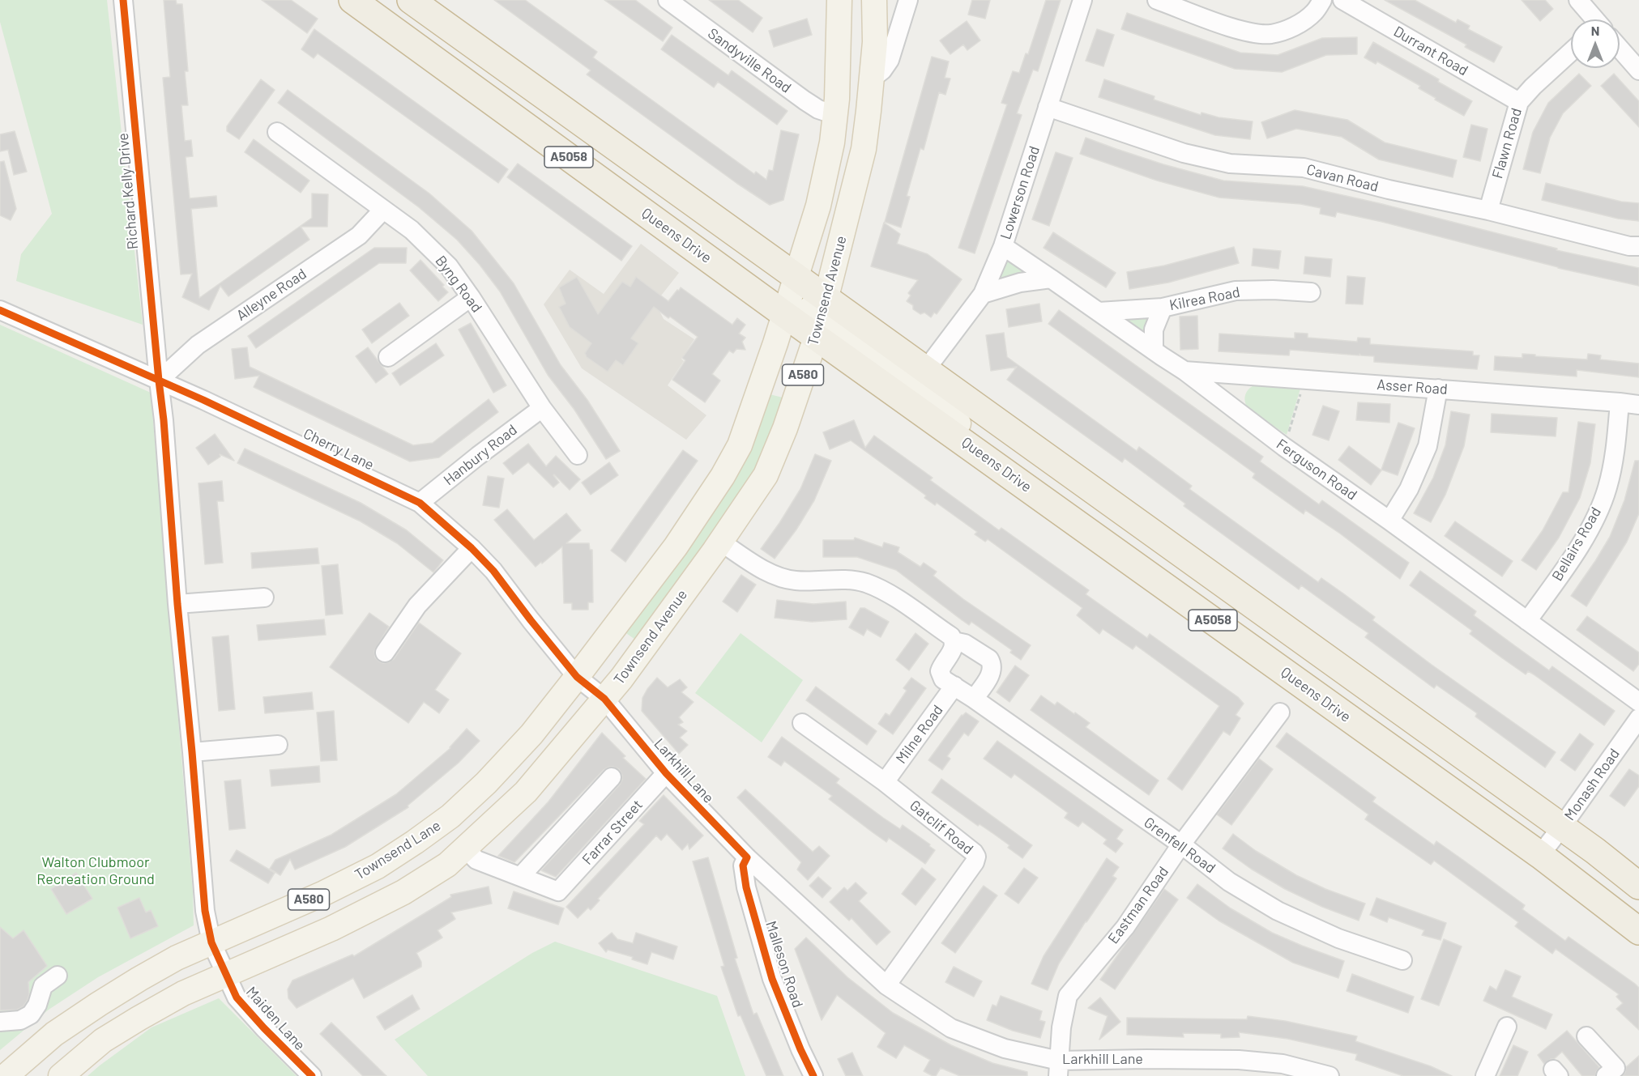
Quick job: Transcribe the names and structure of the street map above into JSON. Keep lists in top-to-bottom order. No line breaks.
{"streets":{"highway":["A5058","Queens Drive"],"main road":["Townsend Avenue","A580","Townsend Lane"],"street":["Durrant Road","Sandyville Road","Flawn Road","Cavan Road","Richard Kelly Drive","Lowerson Road","Byng Road","Alleyne Road","Kilrea Road","Asser Road","Cherry Lane","Hanbury Road","Ferguson Road","Bellairs Road","Milne Road","Larkhill Lane","Monash Road","Gatclif Road","Farrar Street","Grenfell Road","Eastman Road","Malleson Road","Maiden Lane"]},"crossings":[["Durrant Road","Flawn Road"],["Sandyville Road","A580"],["Flawn Road","Cavan Road"],["Cavan Road","Lowerson Road"],["Richard Kelly Drive","Alleyne Road"],["Richard Kelly Drive","Cherry Lane"],["Richard Kelly Drive","Maiden Lane"],["Lowerson Road","Queens Drive"],["Lowerson Road","Ferguson Road"],["Queens Drive","Townsend Avenue"],["Queens Drive","A580"],["Queens Drive","Monash Road"],["Byng Road","Alleyne Road"],["Byng Road","Hanbury Road"],["Townsend Avenue","A580"],["Townsend Avenue","Cherry Lane"],["Townsend Avenue","Larkhill Lane"],["Alleyne Road","Cherry Lane"],["Kilrea Road","Ferguson Road"],["A580","Cherry Lane"],["A580","Larkhill Lane"],["A580","Townsend Lane"],["A580","Maiden Lane"],["Asser Road","Ferguson Road"],["Asser Road","Bellairs Road"],["Cherry Lane","Hanbury Road"],["Cherry Lane","Larkhill Lane"],["Cherry Lane","Townsend Lane"],["Ferguson Road","Bellairs Road"],["Milne Road","Gatclif Road"],["Milne Road","Grenfell Road"],["Larkhill Lane","Gatclif Road"],["Larkhill Lane","Farrar Street"],["Larkhill Lane","Eastman Road"],["Larkhill Lane","Malleson Road"],["Grenfell Road","Eastman Road"],["Townsend Lane","Maiden Lane"]],"parks":["Walton Clubmoor Recreation Ground"],"north":"top"}
